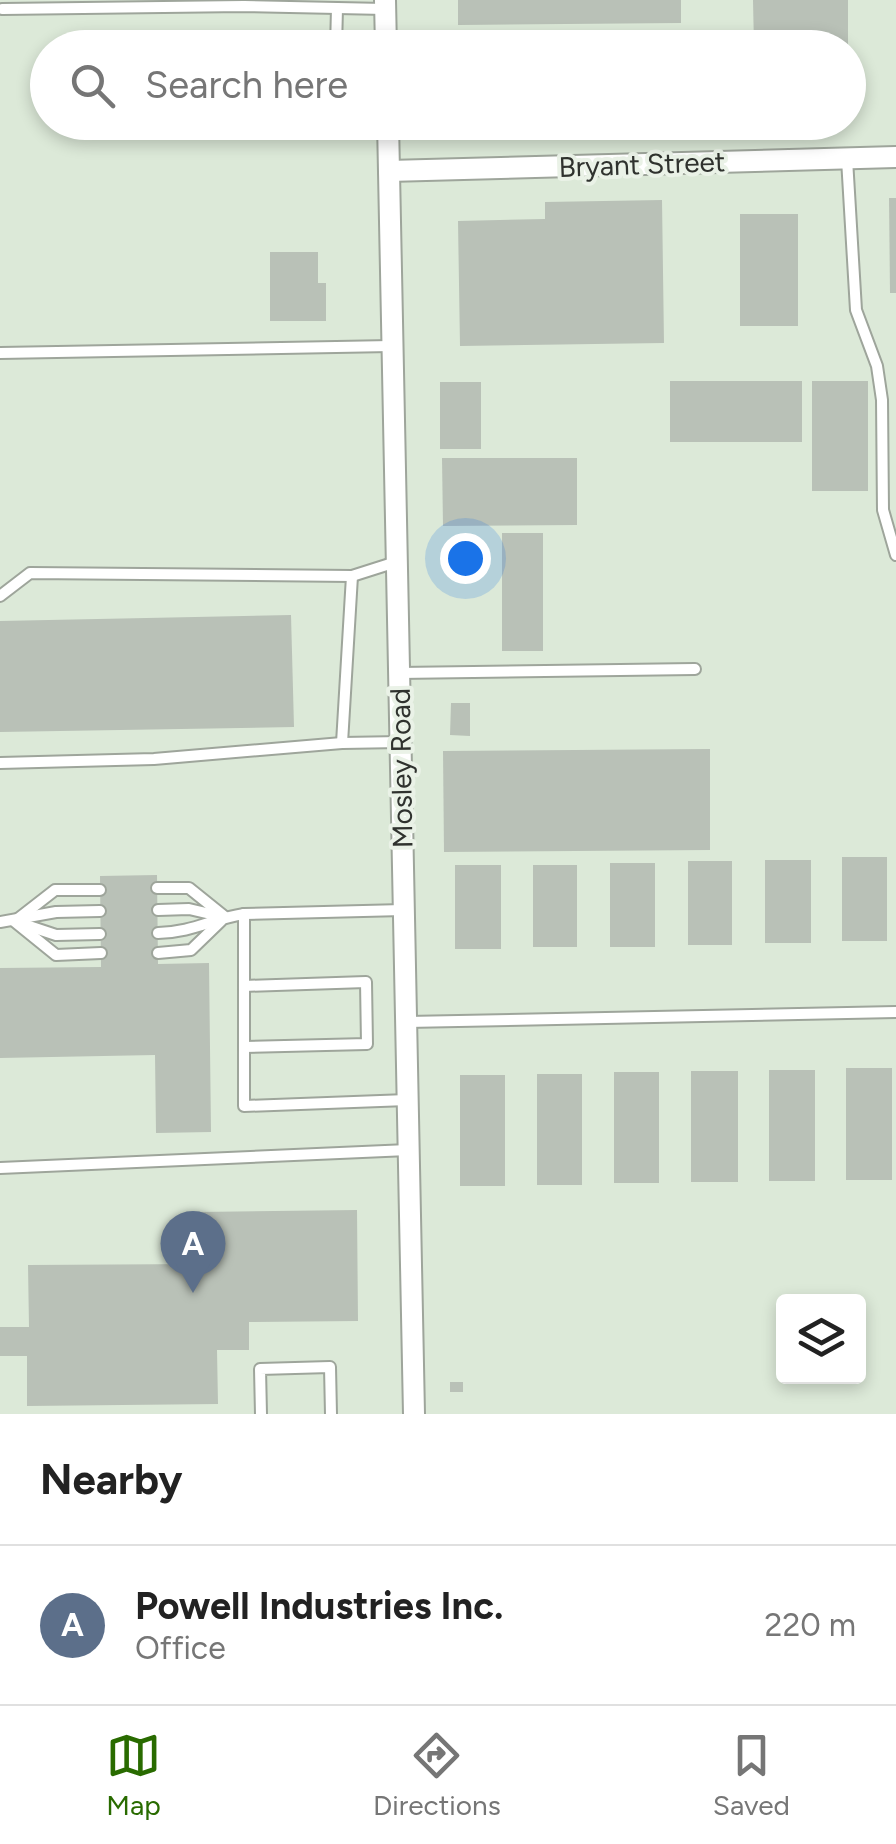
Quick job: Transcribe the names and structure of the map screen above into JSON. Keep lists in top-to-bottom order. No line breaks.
{"streets":{"street":["Bryant Street","Mosley Road"]},"crossings":[["Bryant Street","Mosley Road"]],"page":{"search":"Search here","pins":"A","heading":"Nearby","list":[{"mark":"A","name":"Powell Industries Inc.","note":"Office","value":"220 m"}],"nav":["Map","Directions","Saved"]}}
